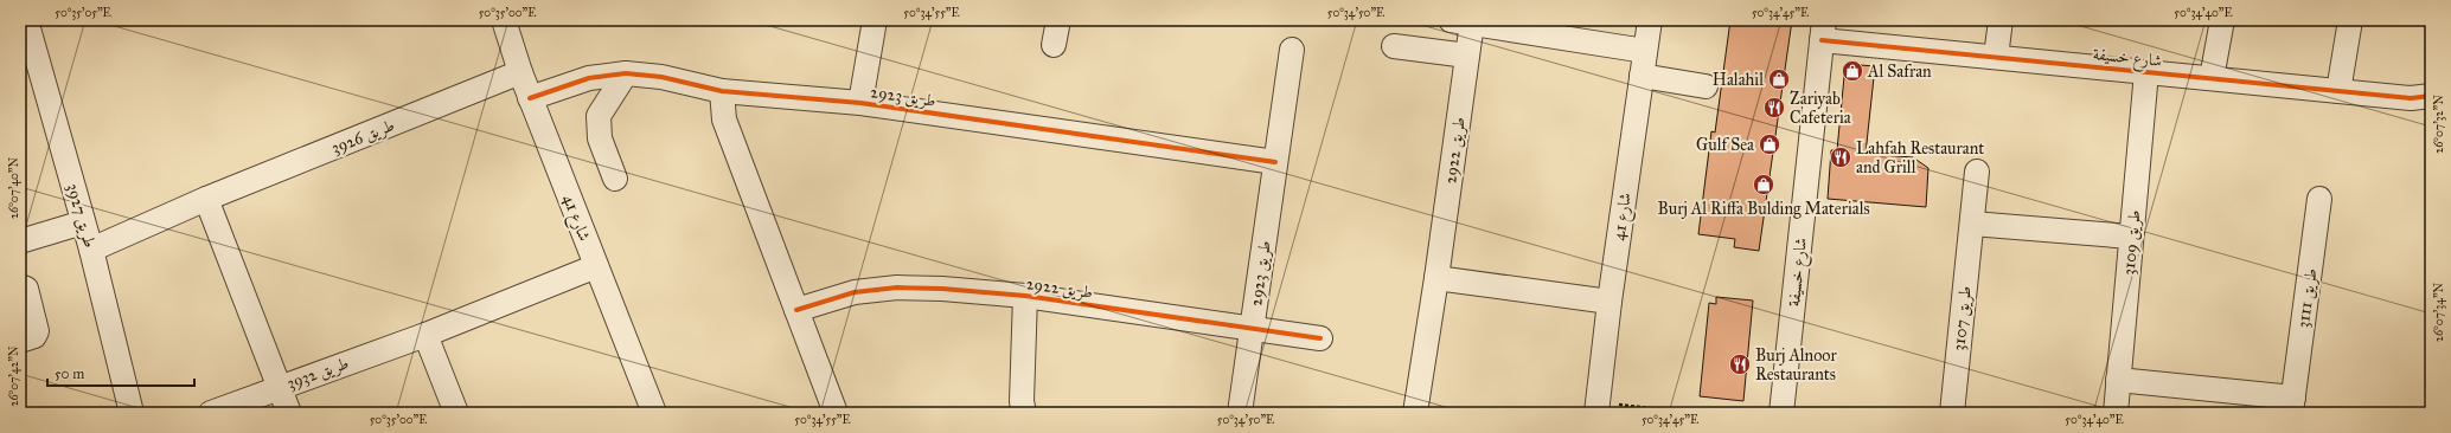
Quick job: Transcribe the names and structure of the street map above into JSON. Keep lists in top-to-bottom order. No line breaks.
{"streets":{"street":["شارع خسيفة","طريق 2923","طريق 3926","طريق 2922","طريق 3927","شارع 41","طريق 3109","طريق 3111","طريق 3107","طريق 3932"]},"crossings":[["شارع خسيفة","طريق 3109"],["طريق 2923","طريق 2922"],["طريق 2923","شارع 41"],["طريق 3926","طريق 3927"],["طريق 3926","شارع 41"],["شارع 41","طريق 3932"],["طريق 3109","طريق 3111"]],"places":{"shop":["Al Safran","Halahil","Gulf Sea","Burj Al Riffa Bulding Materials"],"restaurant":["Zariyab Cafeteria","Lahfah Restaurant and Grill","Burj Alnoor Restaurants"]},"scale_bar":"50 m","coordinates":["50°35'05\"E","50°35'00\"E","50°34'55\"E","50°34'50\"E","50°34'45\"E","50°34'40\"E","26°07'32\"N","26°07'40\"N","26°07'34\"N","26°07'42\"N"]}
